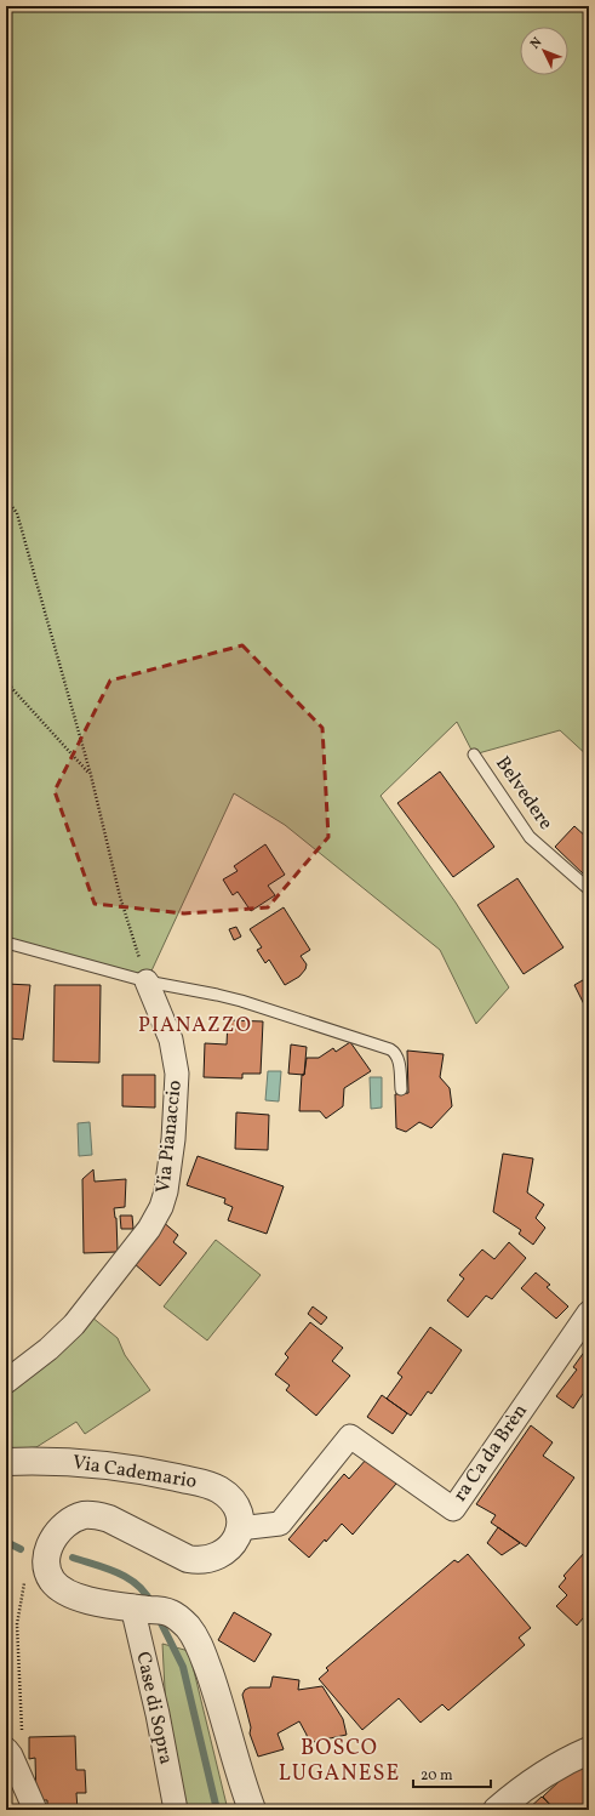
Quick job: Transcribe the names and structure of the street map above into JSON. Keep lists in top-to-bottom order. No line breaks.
{"streets":{"street":["Via Pianaccio","ra Ca da Brèn","Via Cademario","Case di Sopra"],"lane":["Belvedere"]},"crossings":[["ra Ca da Brèn","Via Cademario"]],"districts":["PIANAZZO","BOSCO LUGANESE"],"scale_bar":"20 m","north":"top left"}
